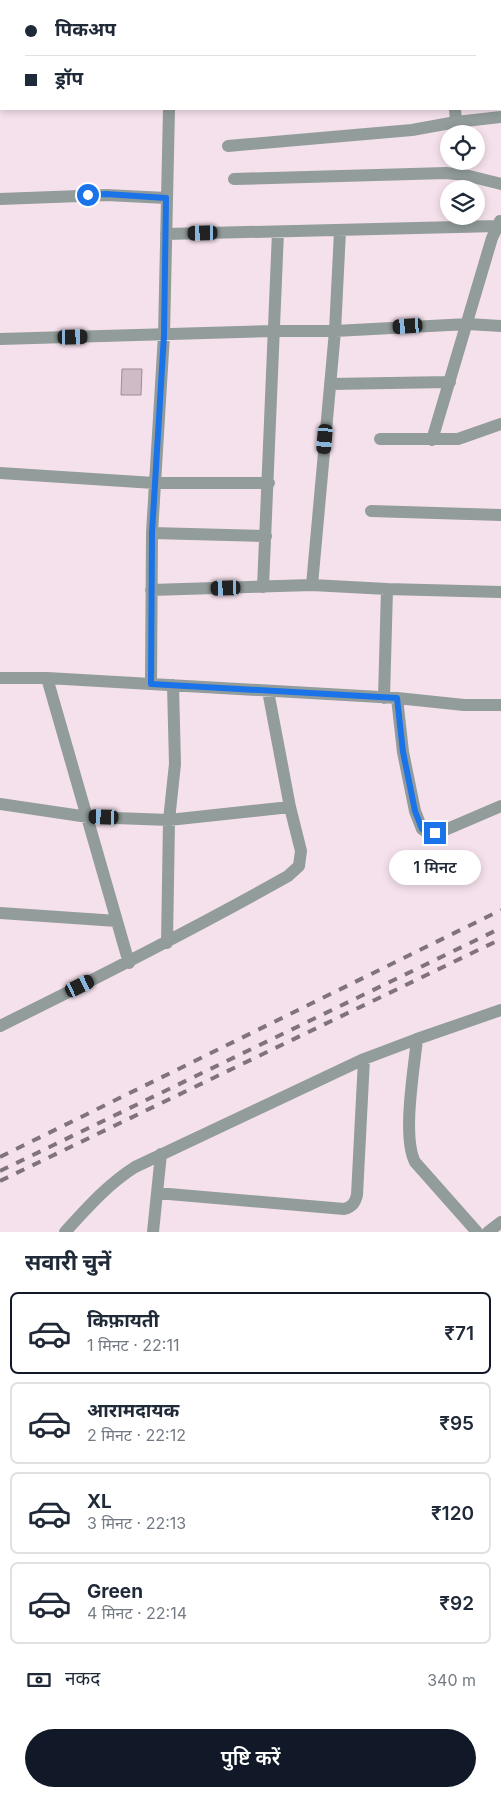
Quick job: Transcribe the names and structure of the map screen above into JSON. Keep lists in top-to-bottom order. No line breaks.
{"page":{"banner":["पिकअप","ड्रॉप"],"bubble":"1 मिनट","heading":"सवारी चुनें","list":[{"name":"किफ़ायती","note":"1 मिनट · 22:11","value":"₹71"},{"name":"आरामदायक","note":"2 मिनट · 22:12","value":"₹95"},{"name":"XL","note":"3 मिनट · 22:13","value":"₹120"},{"name":"Green","note":"4 मिनट · 22:14","value":"₹92"}],"pay":["नकद","340 m"],"buttons":"पुष्टि करें"}}
